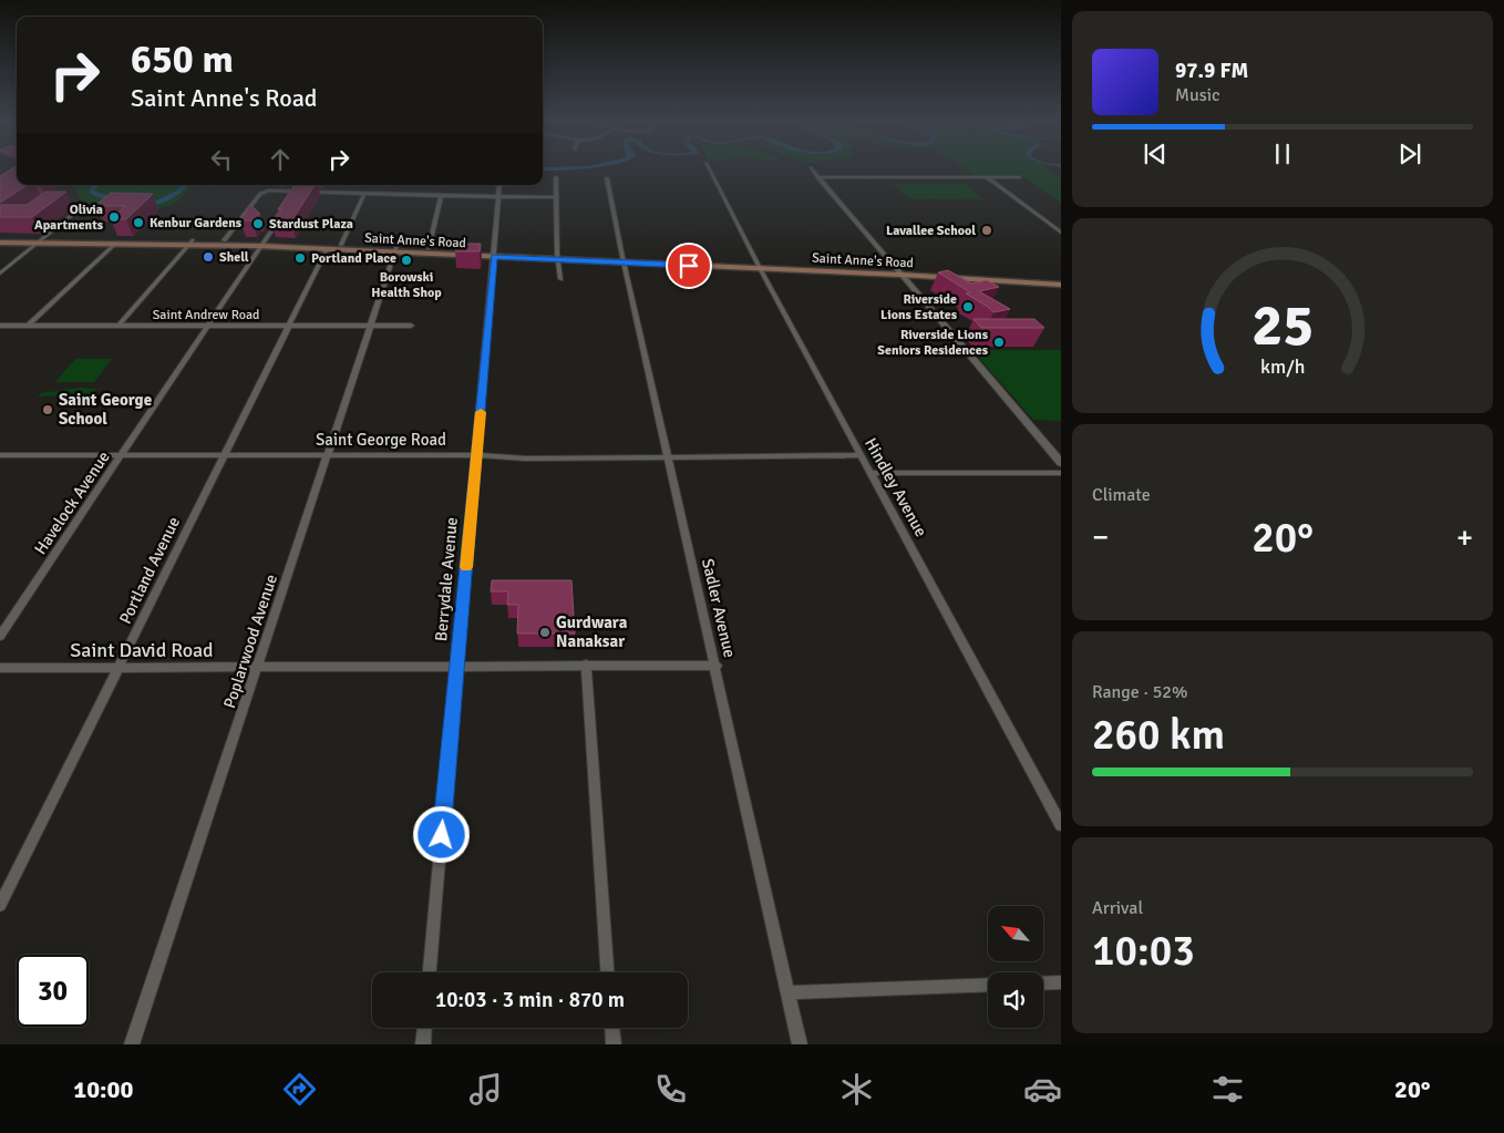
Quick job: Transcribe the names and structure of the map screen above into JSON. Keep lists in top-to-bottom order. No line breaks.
{"streets":{"main road":["Saint Anne's Road"],"street":["Saint Andrew Road","Saint George Road","Hindley Avenue","Havelock Avenue","Portland Avenue","Berrydale Avenue","Sadler Avenue","Poplarwood Avenue","Saint David Road"]},"crossings":[["Saint Anne's Road","Hindley Avenue"],["Saint Anne's Road","Havelock Avenue"],["Saint Anne's Road","Portland Avenue"],["Saint Anne's Road","Berrydale Avenue"],["Saint Anne's Road","Sadler Avenue"],["Saint Anne's Road","Poplarwood Avenue"],["Saint Andrew Road","Havelock Avenue"],["Saint Andrew Road","Portland Avenue"],["Saint Andrew Road","Poplarwood Avenue"],["Saint George Road","Hindley Avenue"],["Saint George Road","Havelock Avenue"],["Saint George Road","Portland Avenue"],["Saint George Road","Berrydale Avenue"],["Saint George Road","Sadler Avenue"],["Saint George Road","Poplarwood Avenue"],["Portland Avenue","Saint David Road"],["Berrydale Avenue","Saint David Road"],["Sadler Avenue","Saint David Road"],["Poplarwood Avenue","Saint David Road"]],"places":["Olivia Apartments","Kenbur Gardens","Stardust Plaza","Lavallee School","Shell","Portland Place","Borowski Health Shop","Riverside Lions Estates","Riverside Lions Seniors Residences","Saint George School","Gurdwara Nanaksar"],"north":"top left","page":{"turn":["650 m","Saint Anne's Road"],"song":["97.9 FM","Music"],"tile":["Climate",["Range · 52%","260 km"],["Arrival","10:03"]],"heat":["−","20°","+"],"limit":"30","trip":"10:03 · 3 min · 870 m","tabs":["10:00","20°"],"gauge":["25","km/h"]}}
